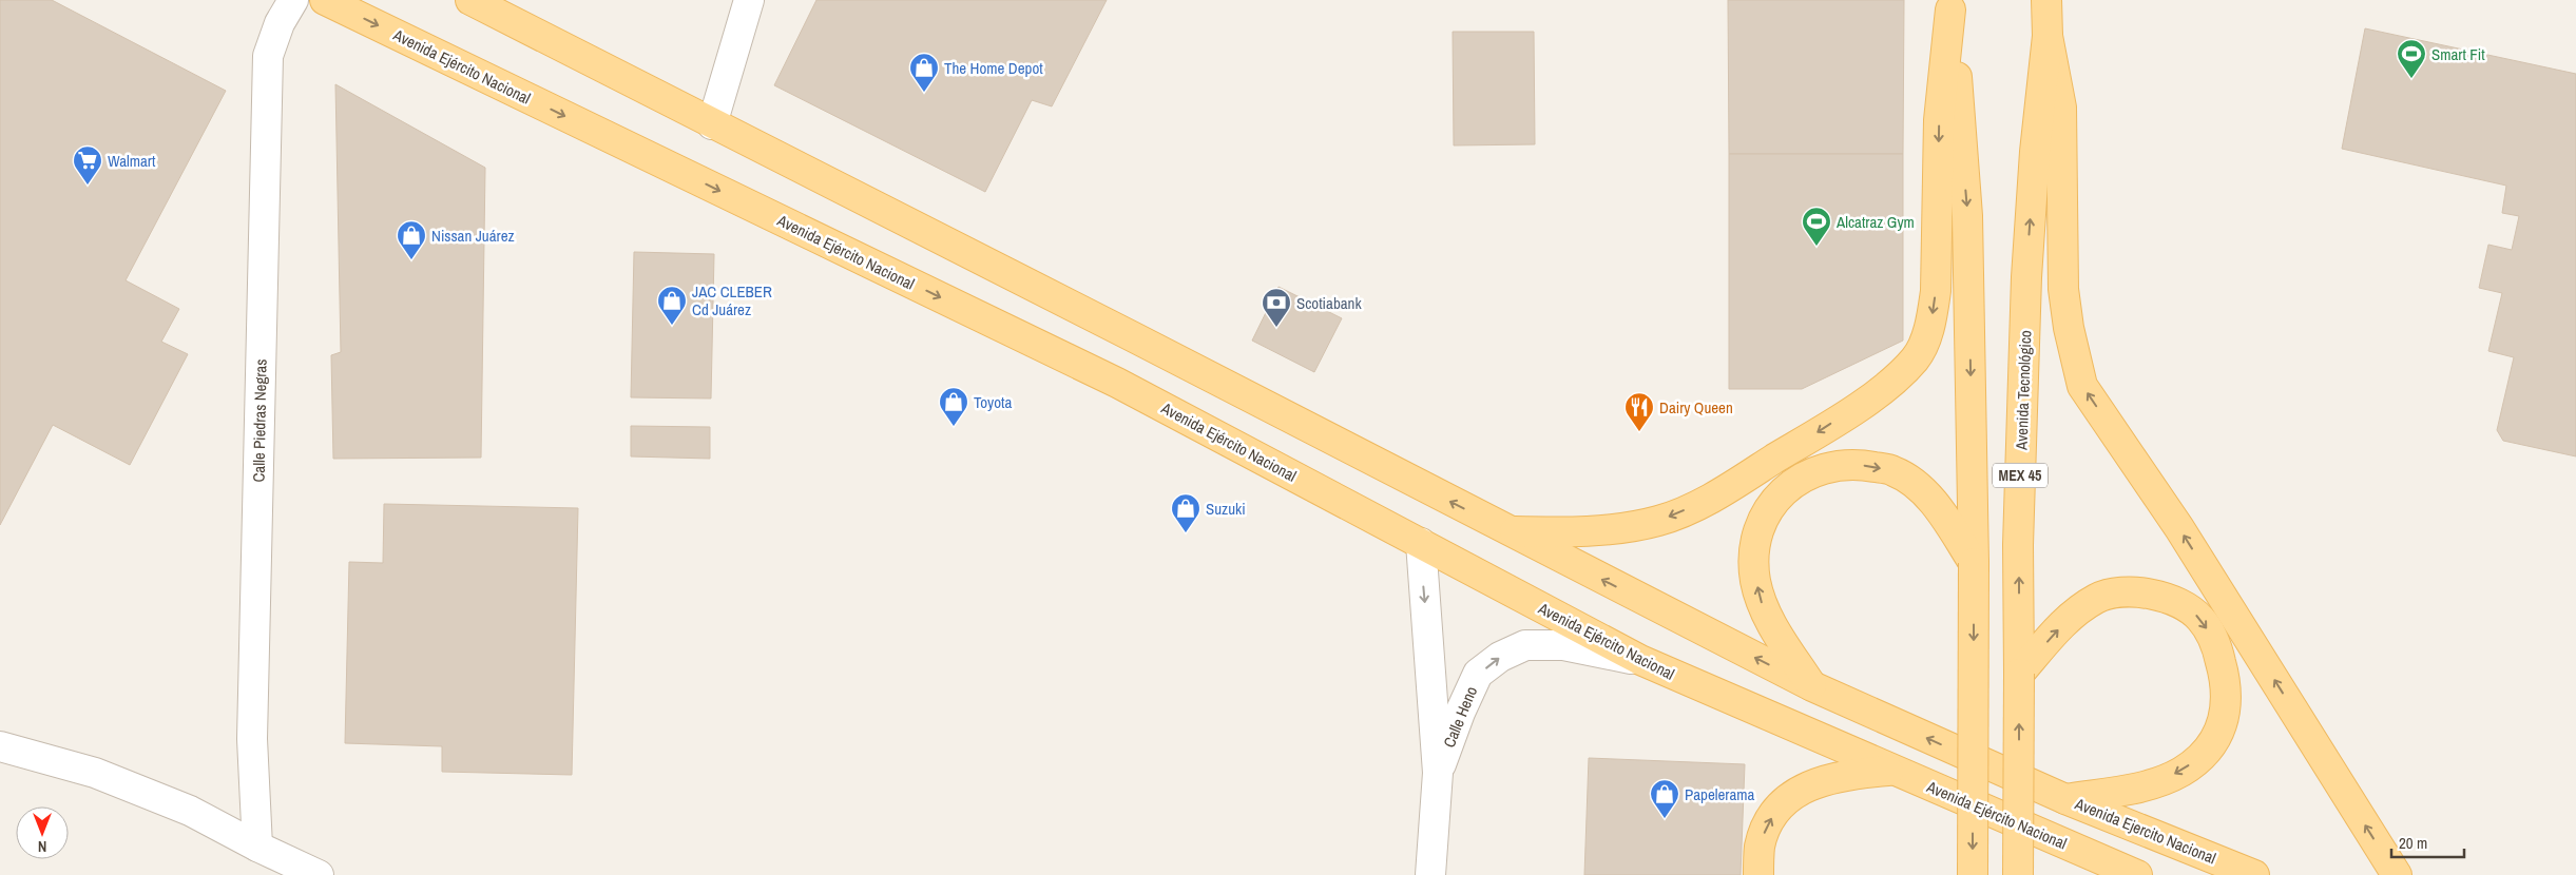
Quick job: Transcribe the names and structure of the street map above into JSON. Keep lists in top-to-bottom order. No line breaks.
{"streets":{"main road":["Avenida Ejército Nacional","Avenida Tecnológico","MEX 45","Avenida Ejercito Nacional"],"street":["Calle Piedras Negras","Calle Heno"]},"crossings":[["Avenida Ejército Nacional","Calle Heno"]],"places":{"sports":["Smart Fit","Alcatraz Gym"],"shop":["The Home Depot","Nissan Juárez","JAC CLEBER Cd Juárez","Toyota","Suzuki","Papelerama"],"supermarket":["Walmart"],"bank":["Scotiabank"],"restaurant":["Dairy Queen"]},"scale_bar":"20 m","north":"bottom"}
